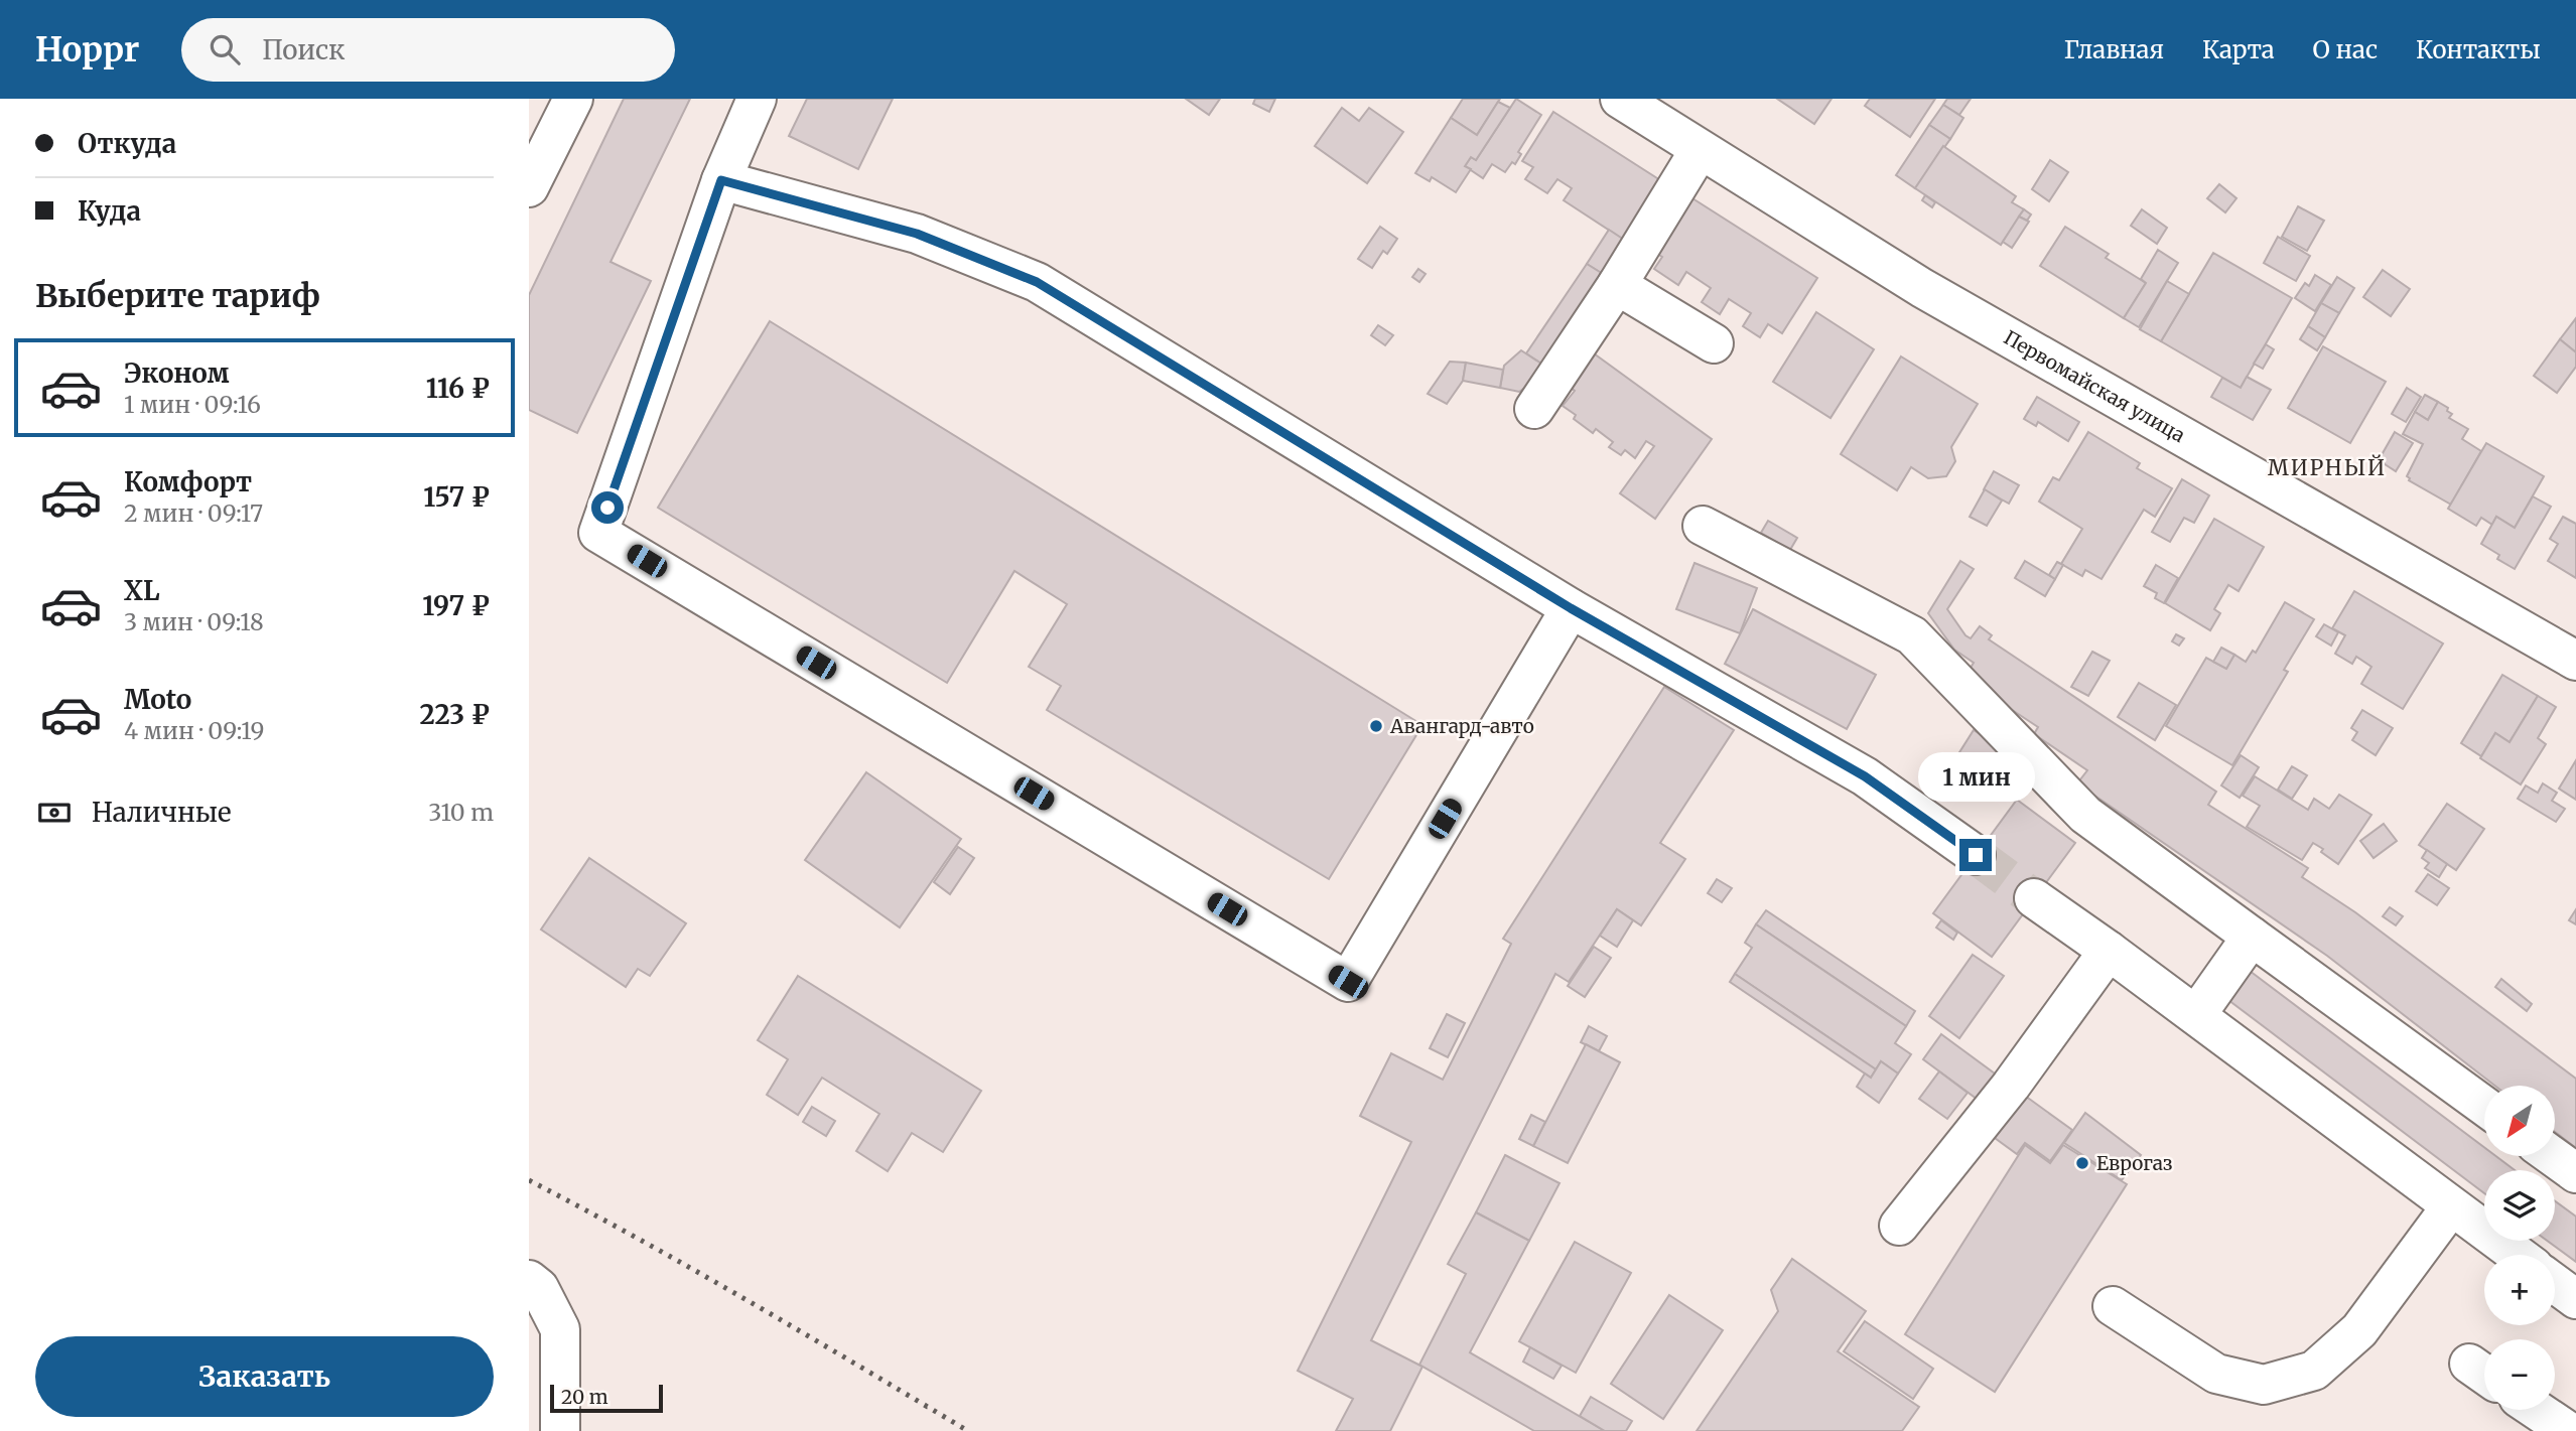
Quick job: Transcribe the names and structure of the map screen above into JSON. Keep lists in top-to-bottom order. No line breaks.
{"streets":{"street":["Первомайская улица"]},"districts":["МИРНЫЙ"],"places":["Авангард-авто","Еврогаз"],"scale_bar":"20 m","north":"bottom left","page":{"header":"Hoppr","search":"Поиск","nav":["Главная","Карта","О нас","Контакты"],"banner":["Откуда","Куда"],"heading":"Выберите тариф","list":[{"name":"Эконом","note":"1 мин · 09:16","value":"116 ₽"},{"name":"Комфорт","note":"2 мин · 09:17","value":"157 ₽"},{"name":"XL","note":"3 мин · 09:18","value":"197 ₽"},{"name":"Moto","note":"4 мин · 09:19","value":"223 ₽"}],"bubble":"1 мин","pay":["Наличные","310 m"],"map_buttons":["+","−"],"buttons":"Заказать","scale":"20 m"}}
